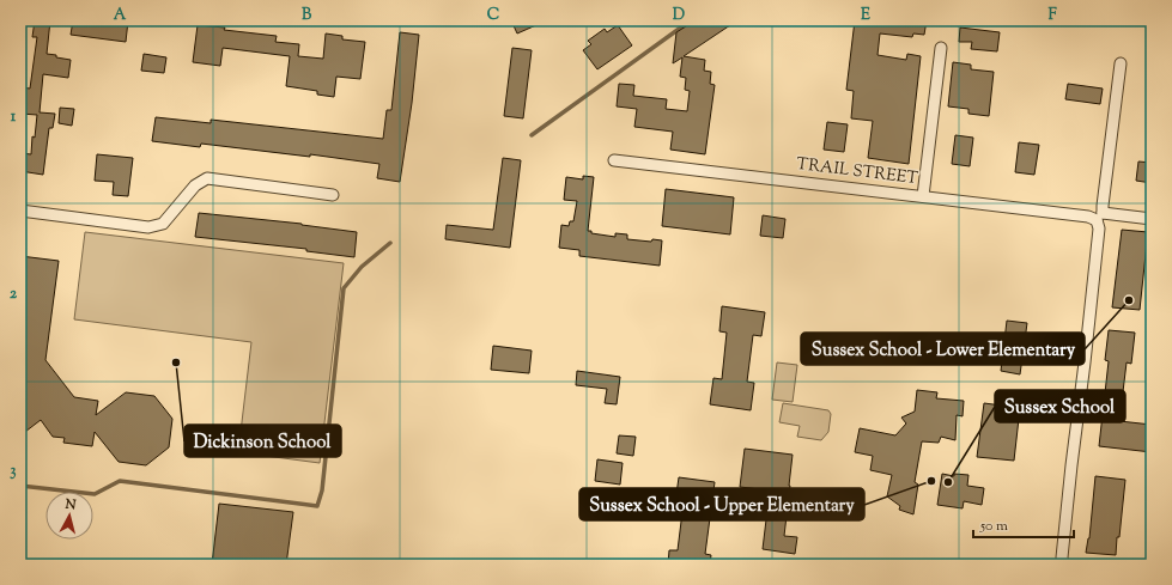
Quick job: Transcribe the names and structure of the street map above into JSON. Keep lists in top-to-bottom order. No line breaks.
{"streets":{"street":["TRAIL STREET"]},"places":["Sussex School - Lower Elementary","Dickinson School","Sussex School - Upper Elementary","Sussex School"],"scale_bar":"50 m","north":"top","grid":{"columns":["A","B","C","D","E","F"],"rows":["1","2","3"]}}
